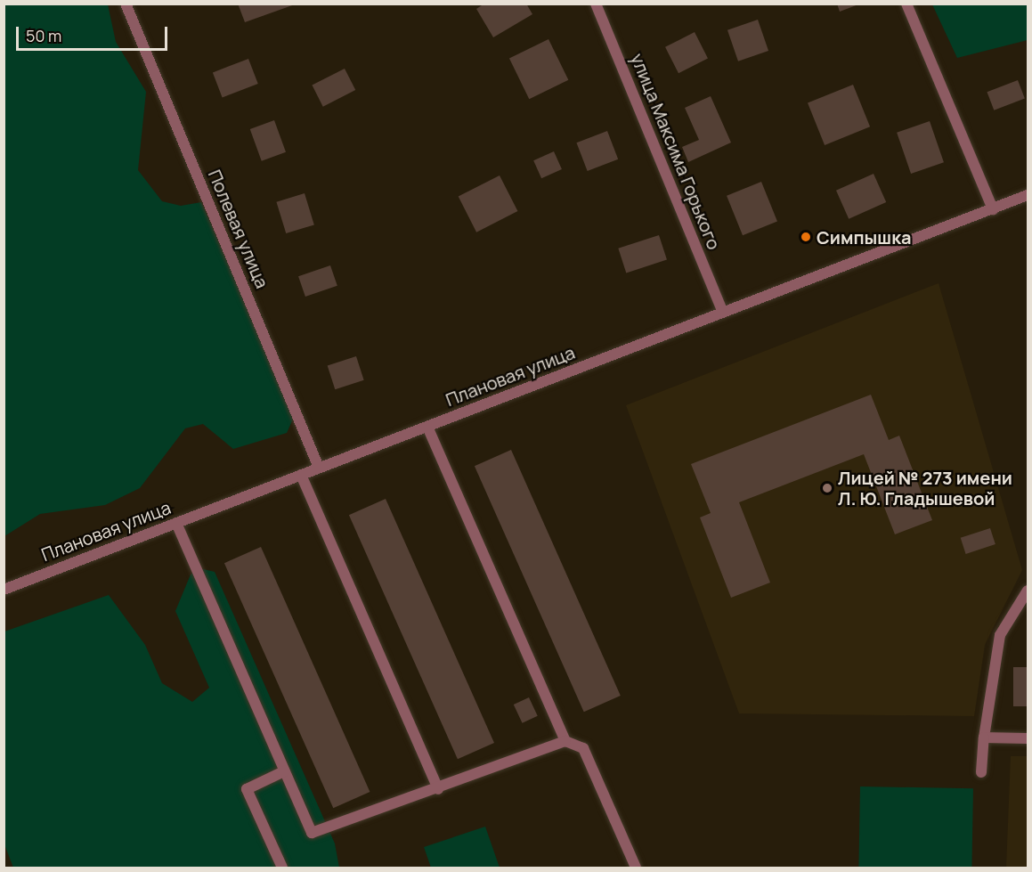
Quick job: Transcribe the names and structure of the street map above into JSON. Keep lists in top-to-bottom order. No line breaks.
{"streets":{"street":["улица Максима Горького","Полевая улица","Плановая улица"]},"crossings":[["улица Максима Горького","Плановая улица"],["Полевая улица","Плановая улица"]],"places":["Симпышка","Лицей № 273 имени Л. Ю. Гладышевой"],"scale_bar":"50 m"}
